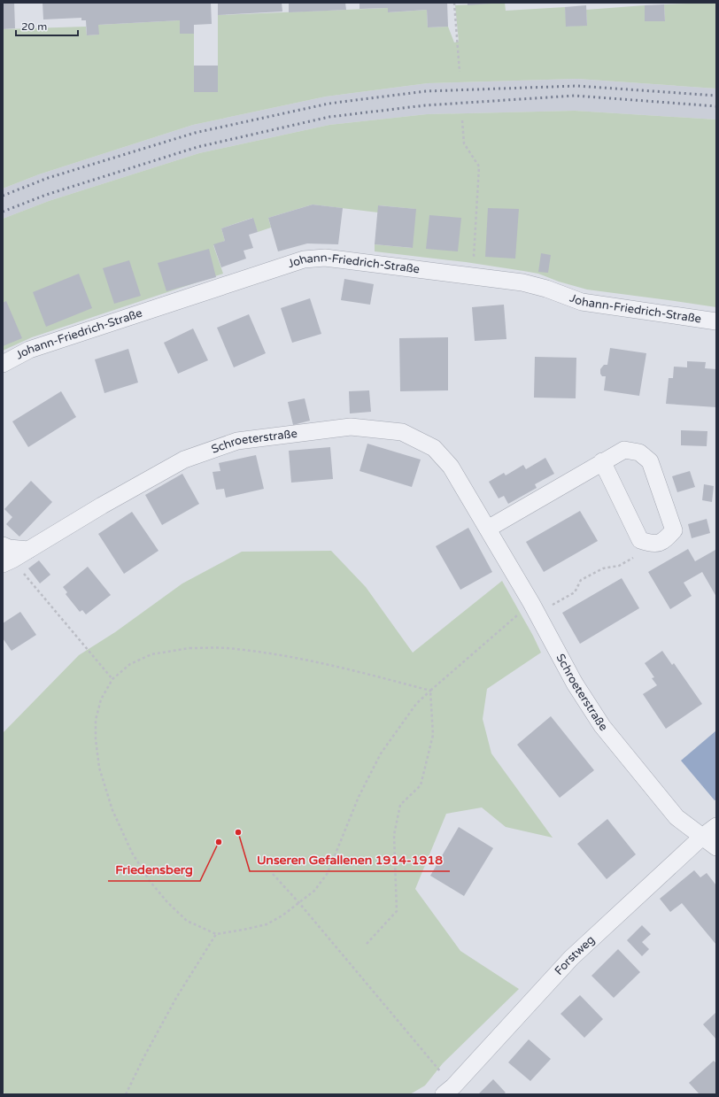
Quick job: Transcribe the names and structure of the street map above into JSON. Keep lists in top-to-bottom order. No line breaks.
{"streets":{"street":["Johann-Friedrich-Straße","Schroeterstraße","Forstweg"]},"crossings":[["Schroeterstraße","Forstweg"]],"places":["Unseren Gefallenen 1914-1918","Friedensberg"],"scale_bar":"20 m"}
